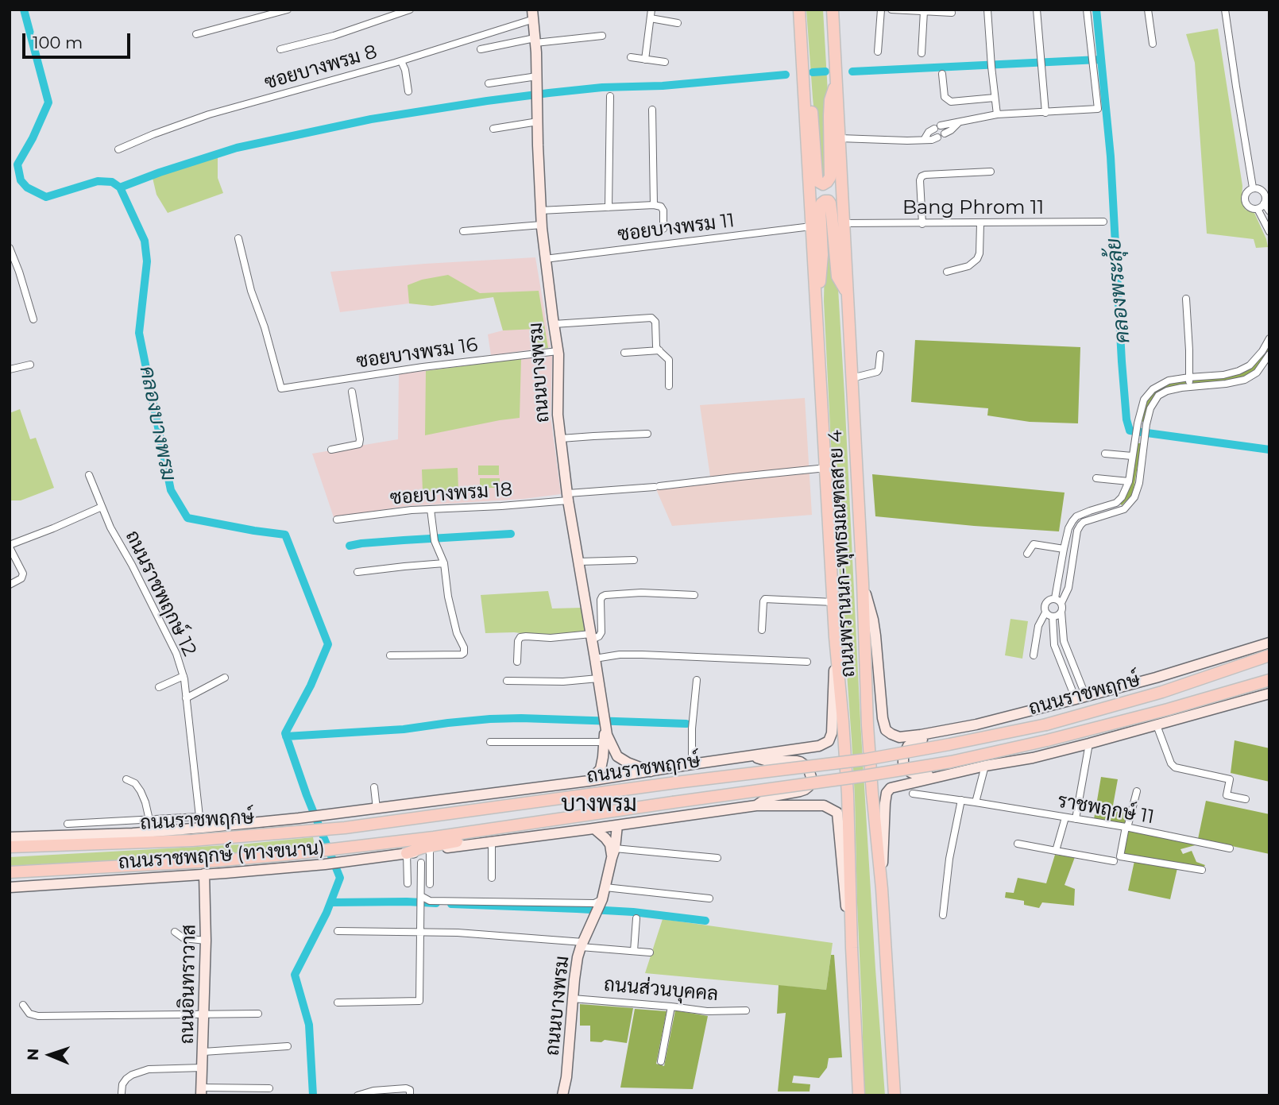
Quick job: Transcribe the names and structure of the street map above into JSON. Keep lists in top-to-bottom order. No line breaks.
{"streets":{"main road":["ถนนบางพรม","ถนนพรานนก-พุทธมณฑลสาย 4","ถนนราชพฤกษ์","ถนนราชพฤกษ์ (ทางขนาน)","ถนนอินทราวาส"],"street":["ซอยบางพรม 8","Bang Phrom 11","ซอยบางพรม 11","ซอยบางพรม 16","ซอยบางพรม 18","ถนนราชพฤกษ์ 12","ราชพฤกษ์ 11","ถนนส่วนบุคคล"]},"crossings":[["ซอยบางพรม 8","ถนนบางพรม"],["Bang Phrom 11","ถนนพรานนก-พุทธมณฑลสาย 4"],["ซอยบางพรม 11","ถนนบางพรม"],["ซอยบางพรม 11","ถนนพรานนก-พุทธมณฑลสาย 4"],["ซอยบางพรม 16","ถนนบางพรม"],["ถนนบางพรม","ซอยบางพรม 18"],["ถนนบางพรม","ถนนราชพฤกษ์"],["ถนนบางพรม","ถนนส่วนบุคคล"],["ซอยบางพรม 18","ถนนพรานนก-พุทธมณฑลสาย 4"],["ถนนพรานนก-พุทธมณฑลสาย 4","ถนนราชพฤกษ์"],["ถนนราชพฤกษ์ 12","ถนนราชพฤกษ์ (ทางขนาน)"],["ถนนราชพฤกษ์","ถนนราชพฤกษ์ (ทางขนาน)"],["ถนนราชพฤกษ์ (ทางขนาน)","ถนนอินทราวาส"]],"districts":["บางพรม"],"water":["คลองพระลุ้ย","คลองบางพรม"],"scale_bar":"100 m","north":"left"}
